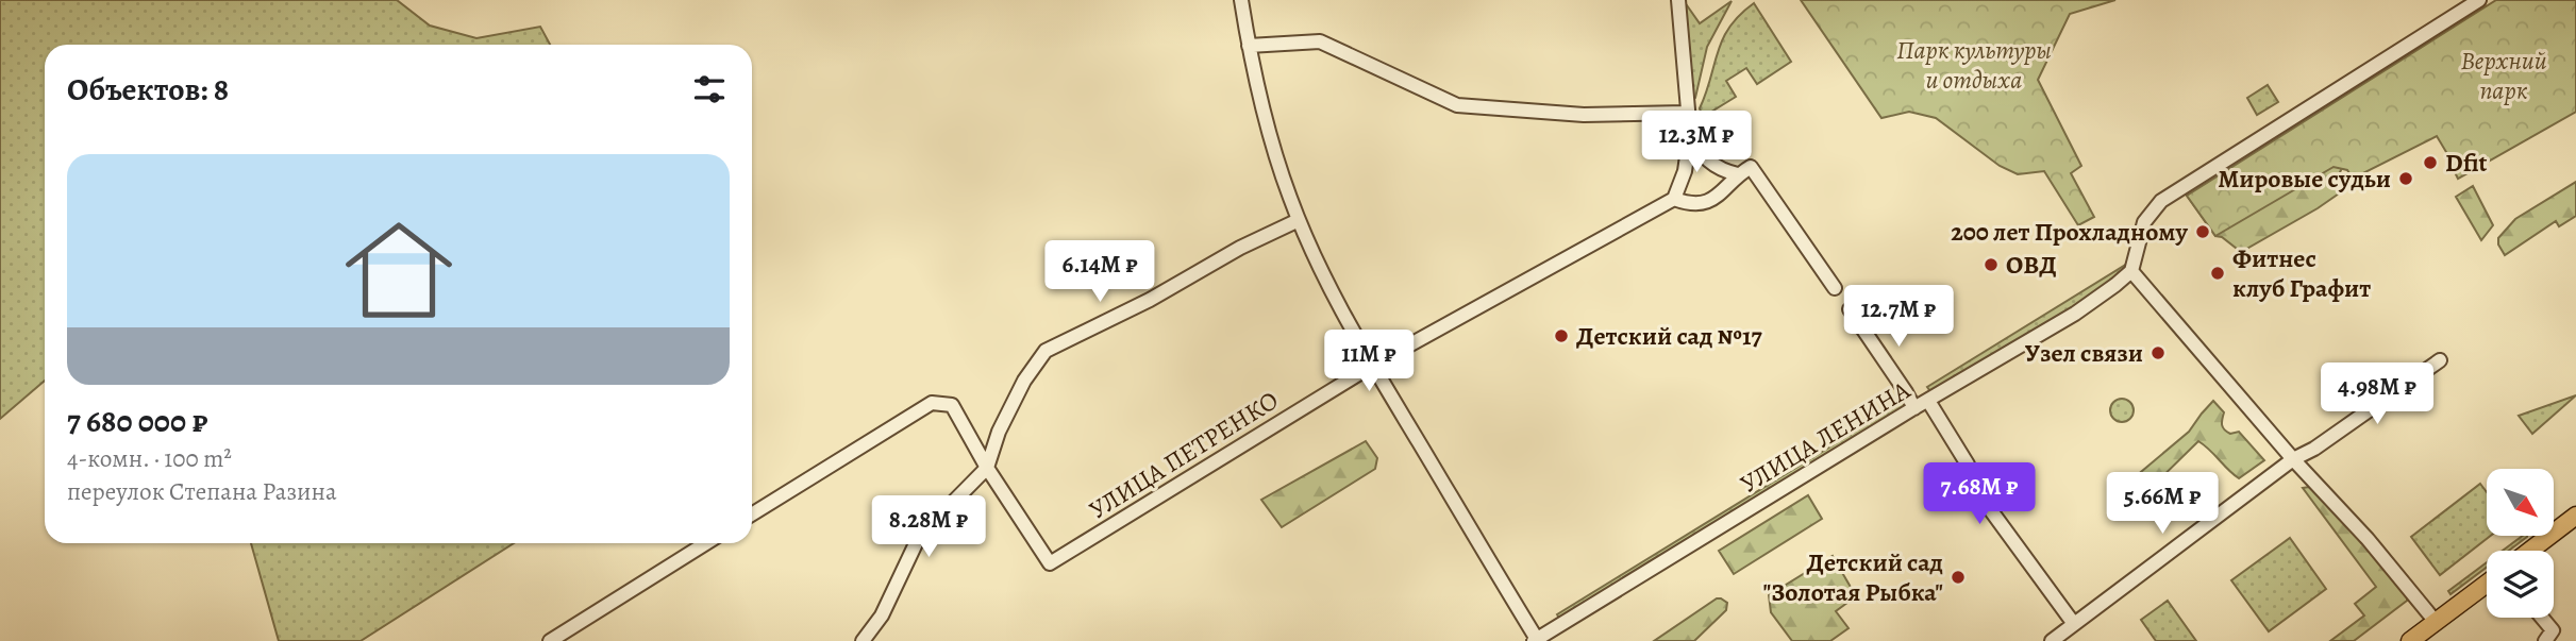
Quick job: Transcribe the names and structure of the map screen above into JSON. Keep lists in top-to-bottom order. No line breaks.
{"streets":{"street":["УЛИЦА ЛЕНИНА","УЛИЦА ПЕТРЕНКО"]},"parks":["Парк культуры и отдыха","Верхний парк"],"places":["Dfit","Мировые судьи","200 лет Прохладному","ОВД","Фитнес клуб Графит","Детский сад №17","Узел связи","Детский сад \"Золотая Рыбка\""],"north":"bottom right","page":{"heading":"Объектов: 8","price":["12.3M ₽","6.14M ₽","12.7M ₽","11M ₽","4.98M ₽","7.68M ₽","5.66M ₽","8.28M ₽"],"list":[{"name":"7 680 000 ₽","note":"4-комн. · 100 m² · переулок Степана Разина"}]}}
